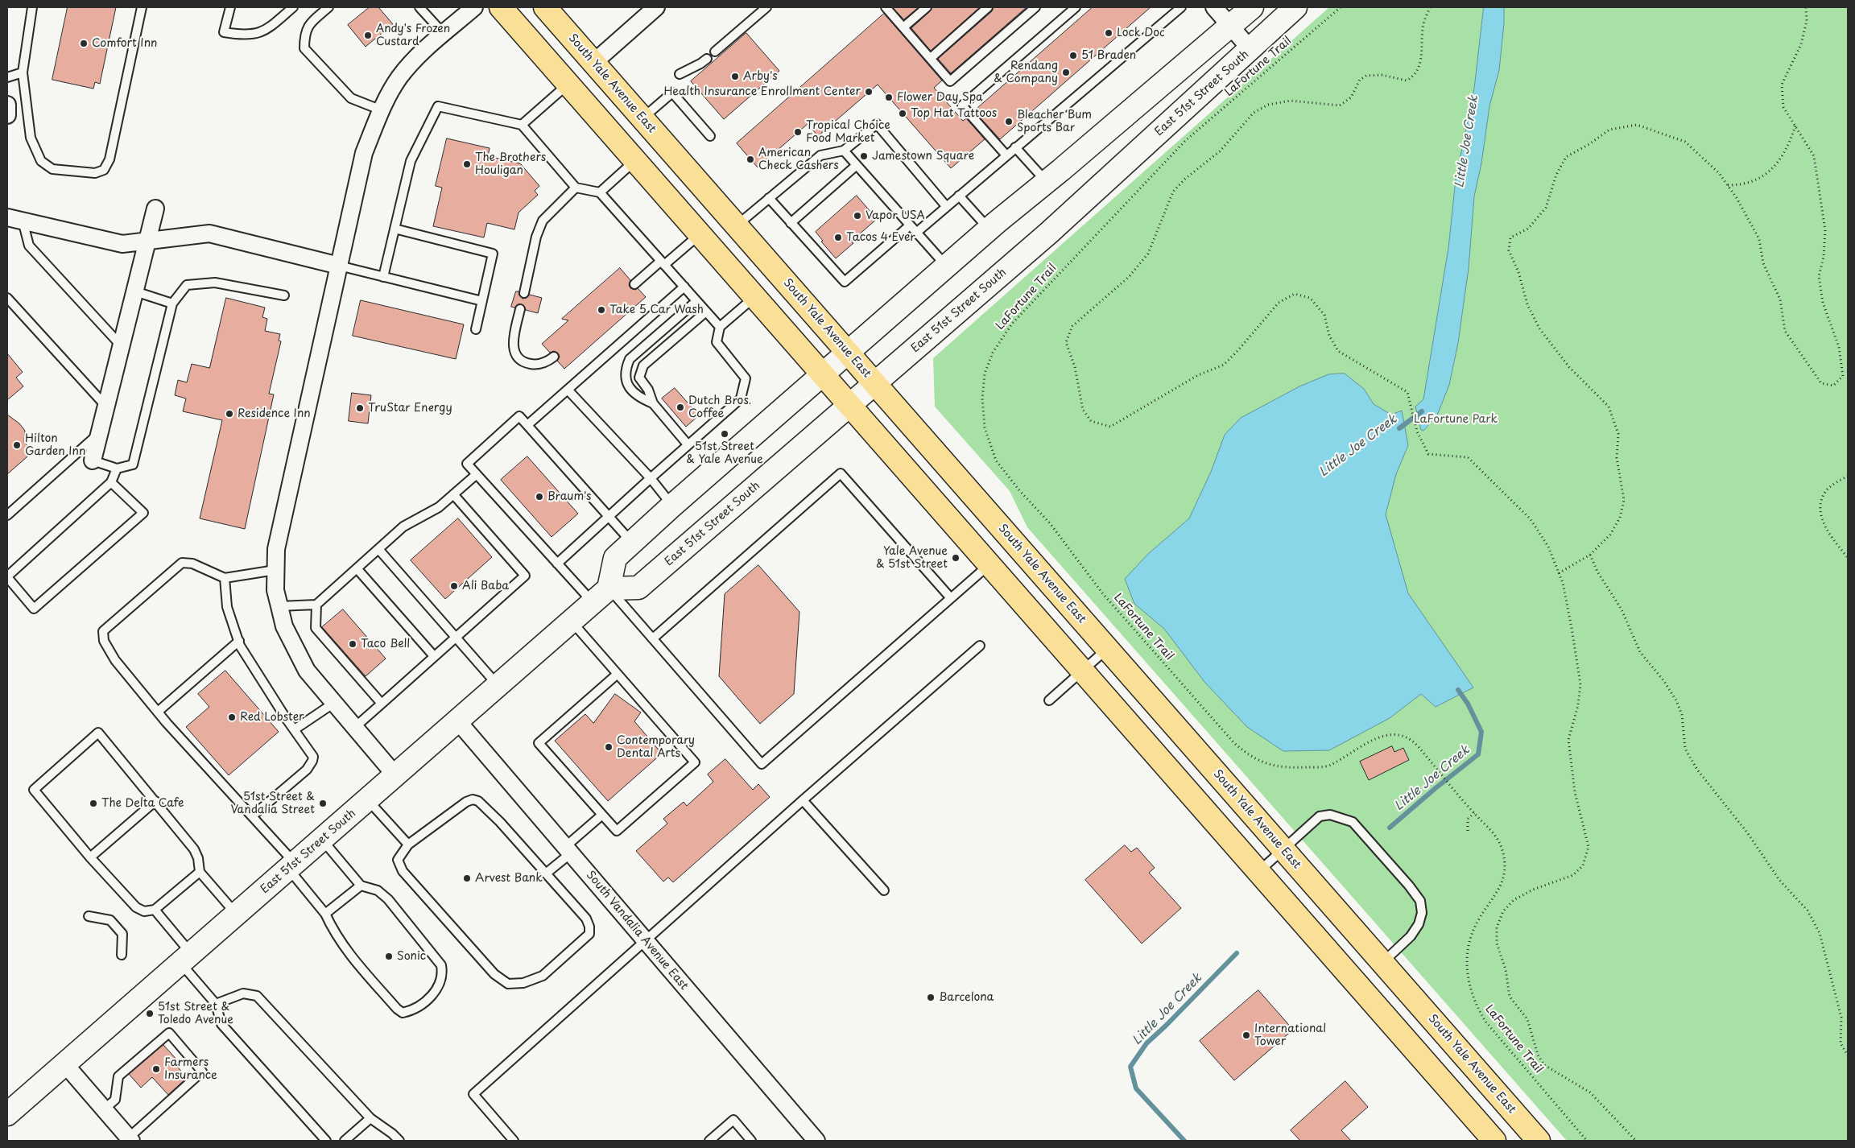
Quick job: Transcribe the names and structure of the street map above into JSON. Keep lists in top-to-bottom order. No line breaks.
{"streets":{"main road":["South Yale Avenue East","East 51st Street South"],"street":["South Vandalia Avenue East"],"path":["LaFortune Trail"]},"crossings":[["South Yale Avenue East","East 51st Street South"],["East 51st Street South","South Vandalia Avenue East"]],"water":["Little Joe Creek"],"parks":["LaFortune Park"],"places":["Lock Doc","Andy's Frozen Custard","Comfort Inn","51 Braden","Rendang & Company","Arby's","Health Insurance Enrollment Center","Flower Day Spa","Top Hat Tattoos","Bleacher Bum Sports Bar","Tropical Choice Food Market","Jamestown Square","American Check Cashers","The Brothers Houligan","Vapor USA","Tacos 4 Ever","Take 5 Car Wash","Dutch Bros. Coffee","TruStar Energy","Residence Inn","51st Street & Yale Avenue","Hilton Garden Inn","Braum's","Yale Avenue & 51st Street","Ali Baba","Taco Bell","Red Lobster","Contemporary Dental Arts","The Delta Cafe","51st Street & Vandalia Street","Arvest Bank","Sonic","Barcelona","51st Street & Toledo Avenue","International Tower","Farmers Insurance"]}
